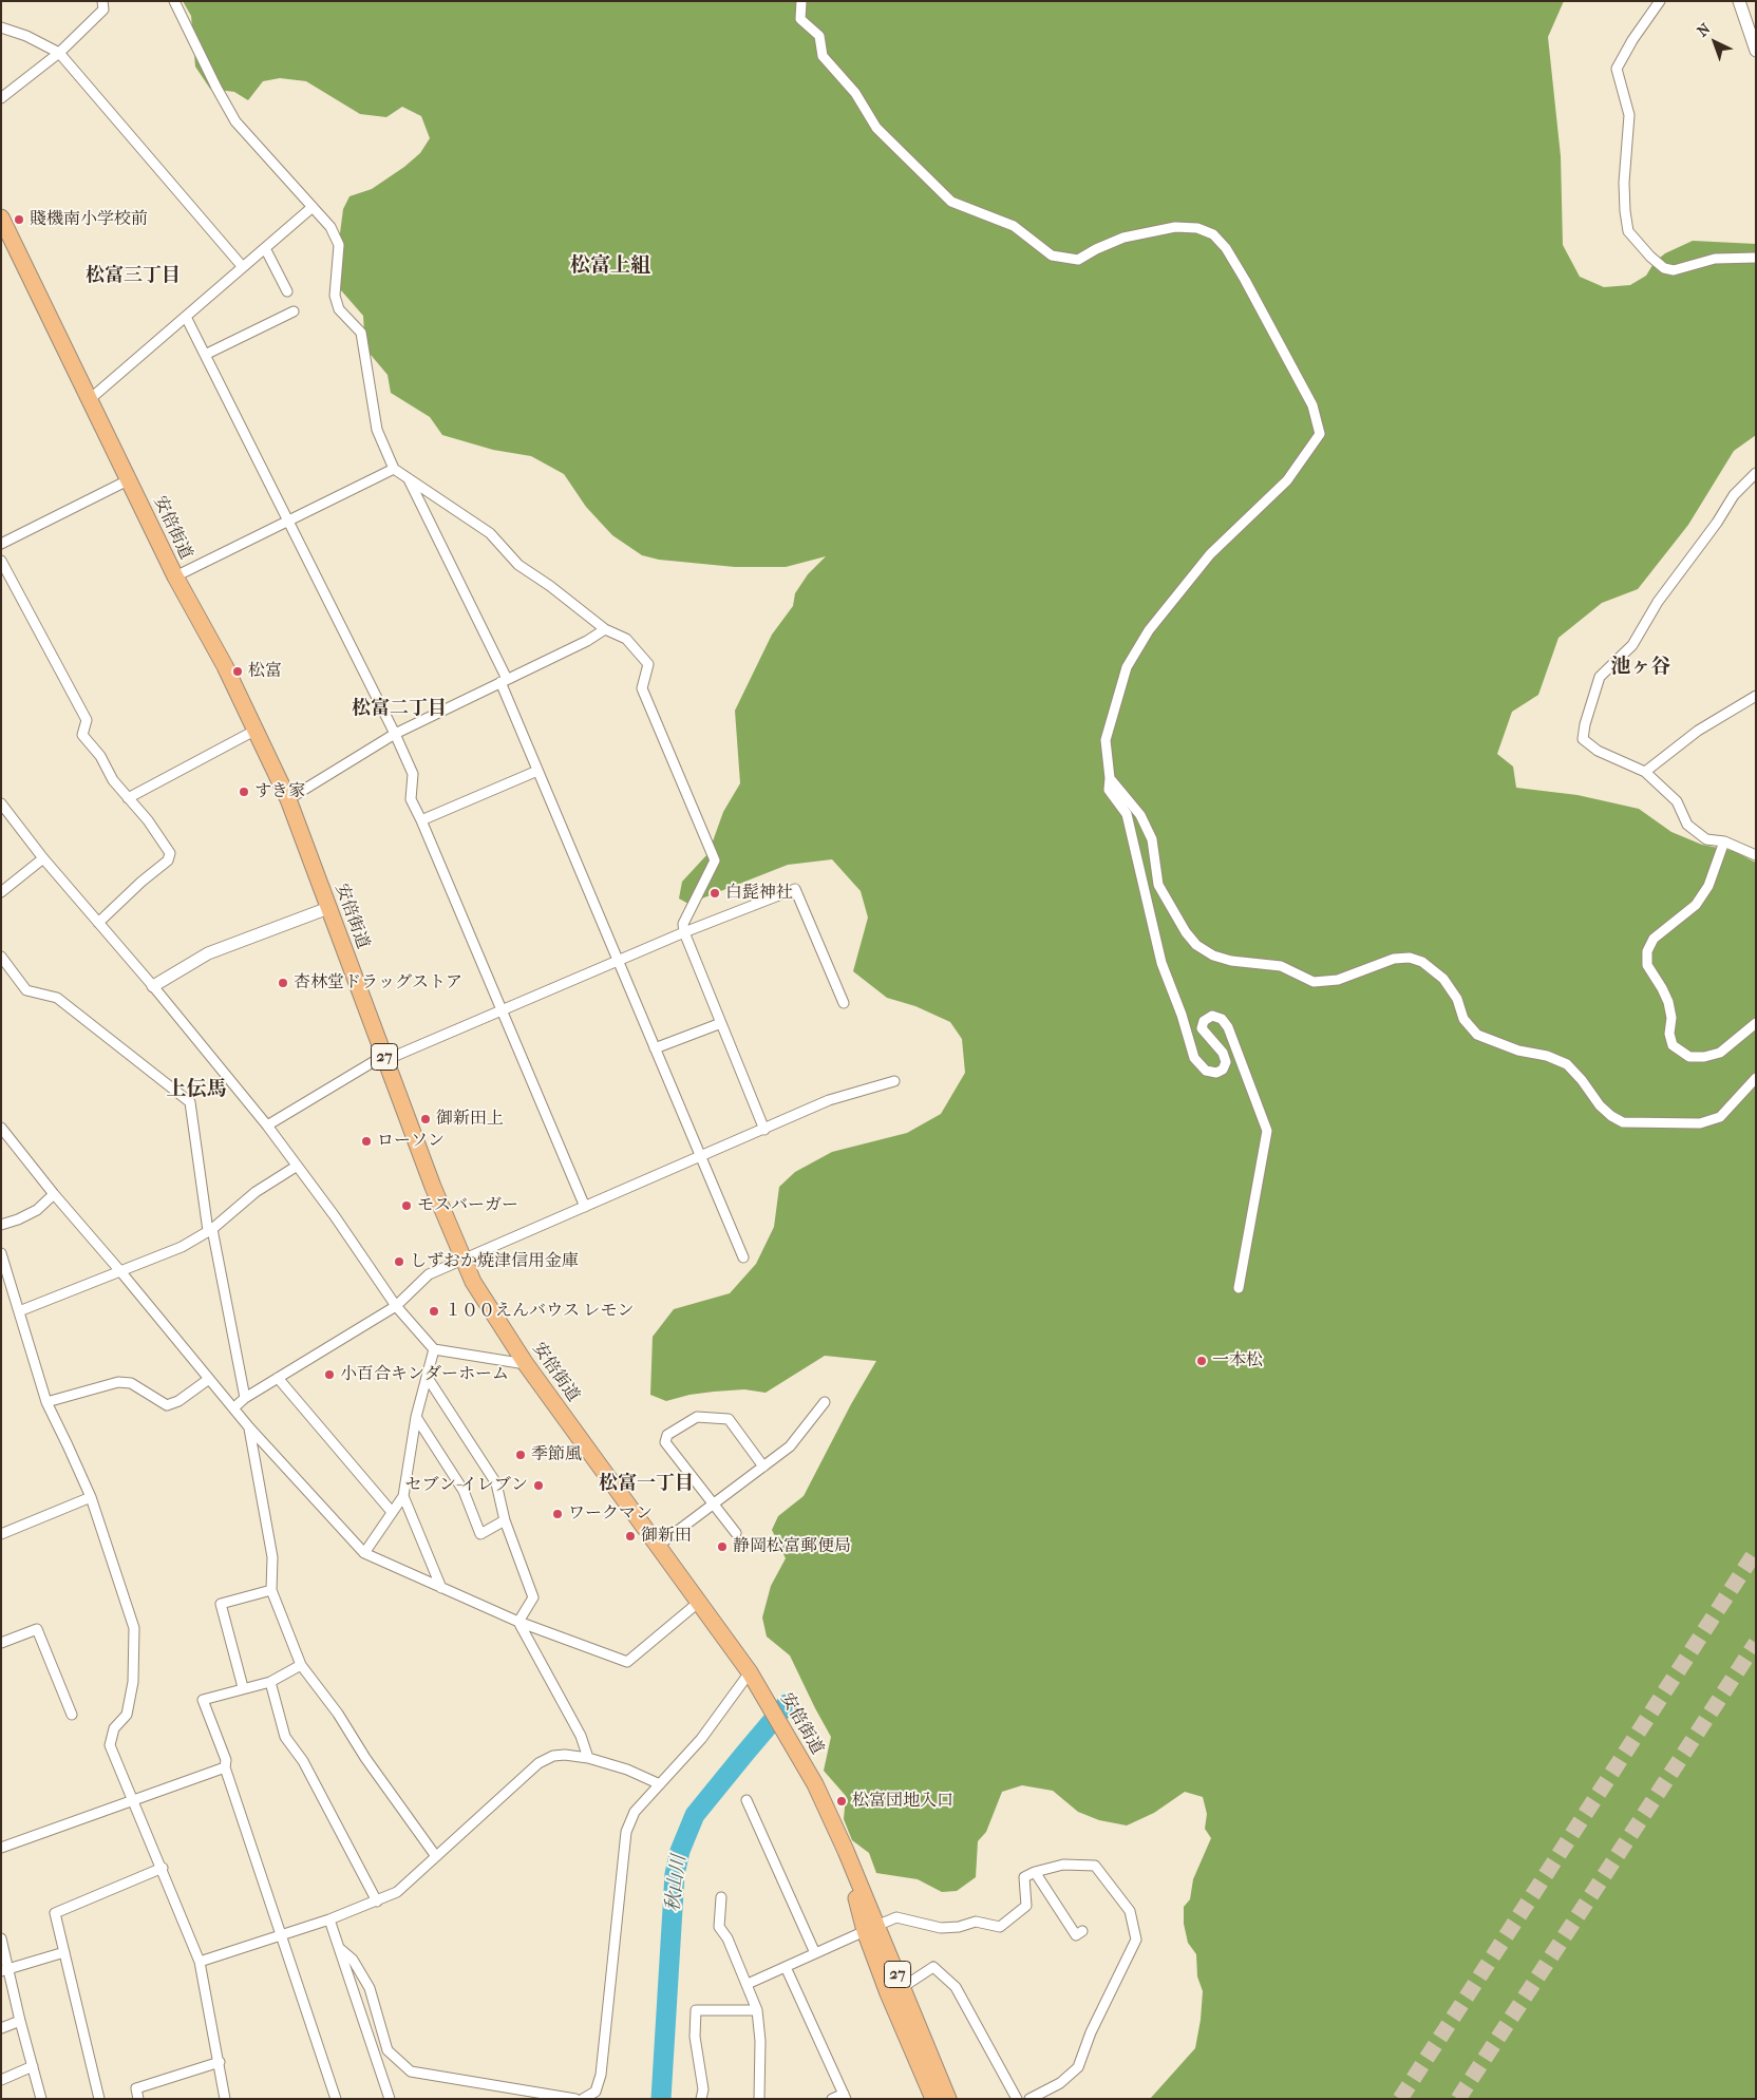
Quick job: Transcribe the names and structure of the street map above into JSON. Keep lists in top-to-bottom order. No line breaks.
{"streets":{"main road":["安倍街道","27"]},"districts":["松富上組","松富三丁目","池ヶ谷","松富二丁目","上伝馬","松富一丁目"],"water":["秋山川"],"places":["賤機南小学校前","松富","すき家","白髭神社","杏林堂ドラッグストア","御新田上","ローソン","モスバーガー","しずおか焼津信用金庫","１００えんバウス レモン","一本松","小百合キンダーホーム","季節風","セブン-イレブン","ワークマン","御新田","静岡松富郵便局","松富団地入口"],"north":"top left"}
